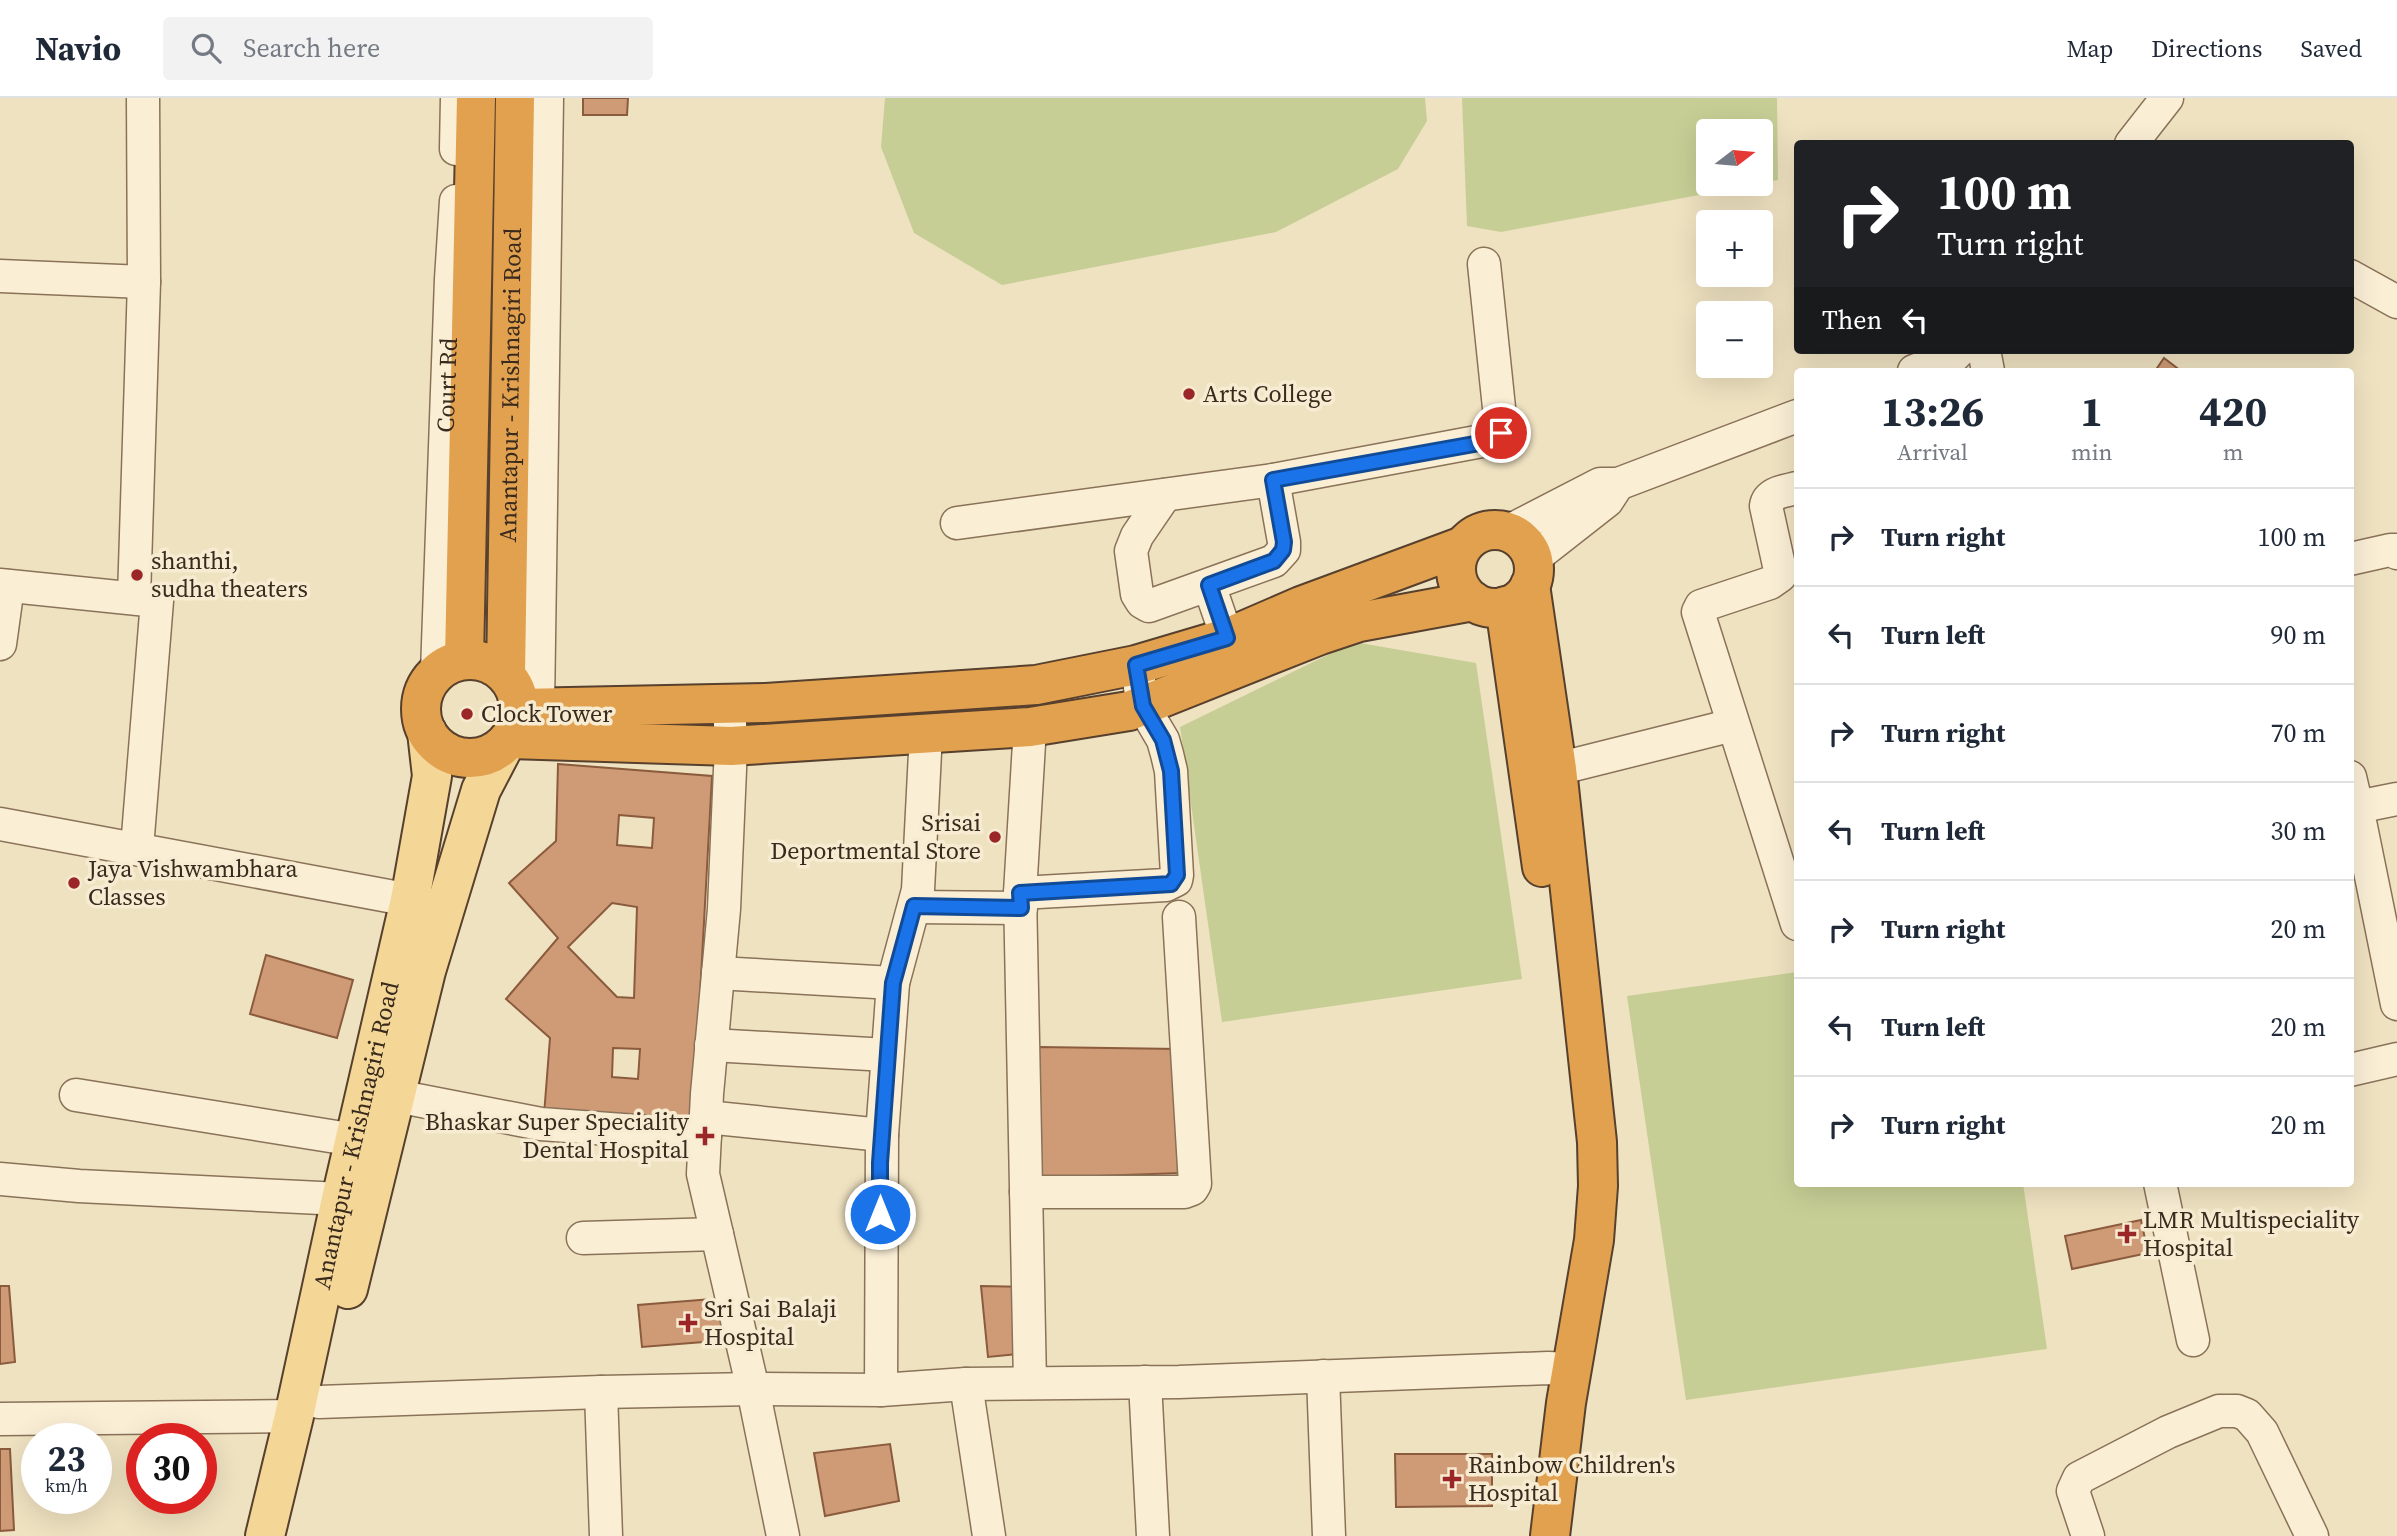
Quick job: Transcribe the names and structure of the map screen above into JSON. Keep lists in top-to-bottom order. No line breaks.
{"streets":{"highway":["Anantapur - Krishnagiri Road"],"street":["Court Rd"]},"crossings":[["Court Rd","Anantapur - Krishnagiri Road"]],"places":{"other":["Arts College","shanthi, sudha theaters","Clock Tower","Srisai Deportmental Store","Jaya Vishwambhara Classes"],"health":["Bhaskar Super Speciality Dental Hospital","LMR Multispeciality Hospital","Sri Sai Balaji Hospital","Rainbow Children's Hospital"]},"north":"right","page":{"header":"Navio","search":"Search here","nav":["Map","Directions","Saved"],"map_buttons":["+","−"],"turn":["100 m","Turn right"],"then":"Then","eta":["13:26","Arrival","1","min","420","m"],"list":[{"name":"Turn right","value":"100 m"},{"name":"Turn left","value":"90 m"},{"name":"Turn right","value":"70 m"},{"name":"Turn left","value":"30 m"},{"name":"Turn right","value":"20 m"},{"name":"Turn left","value":"20 m"},{"name":"Turn right","value":"20 m"}],"speed":"23 km/h","limit":"30"}}
